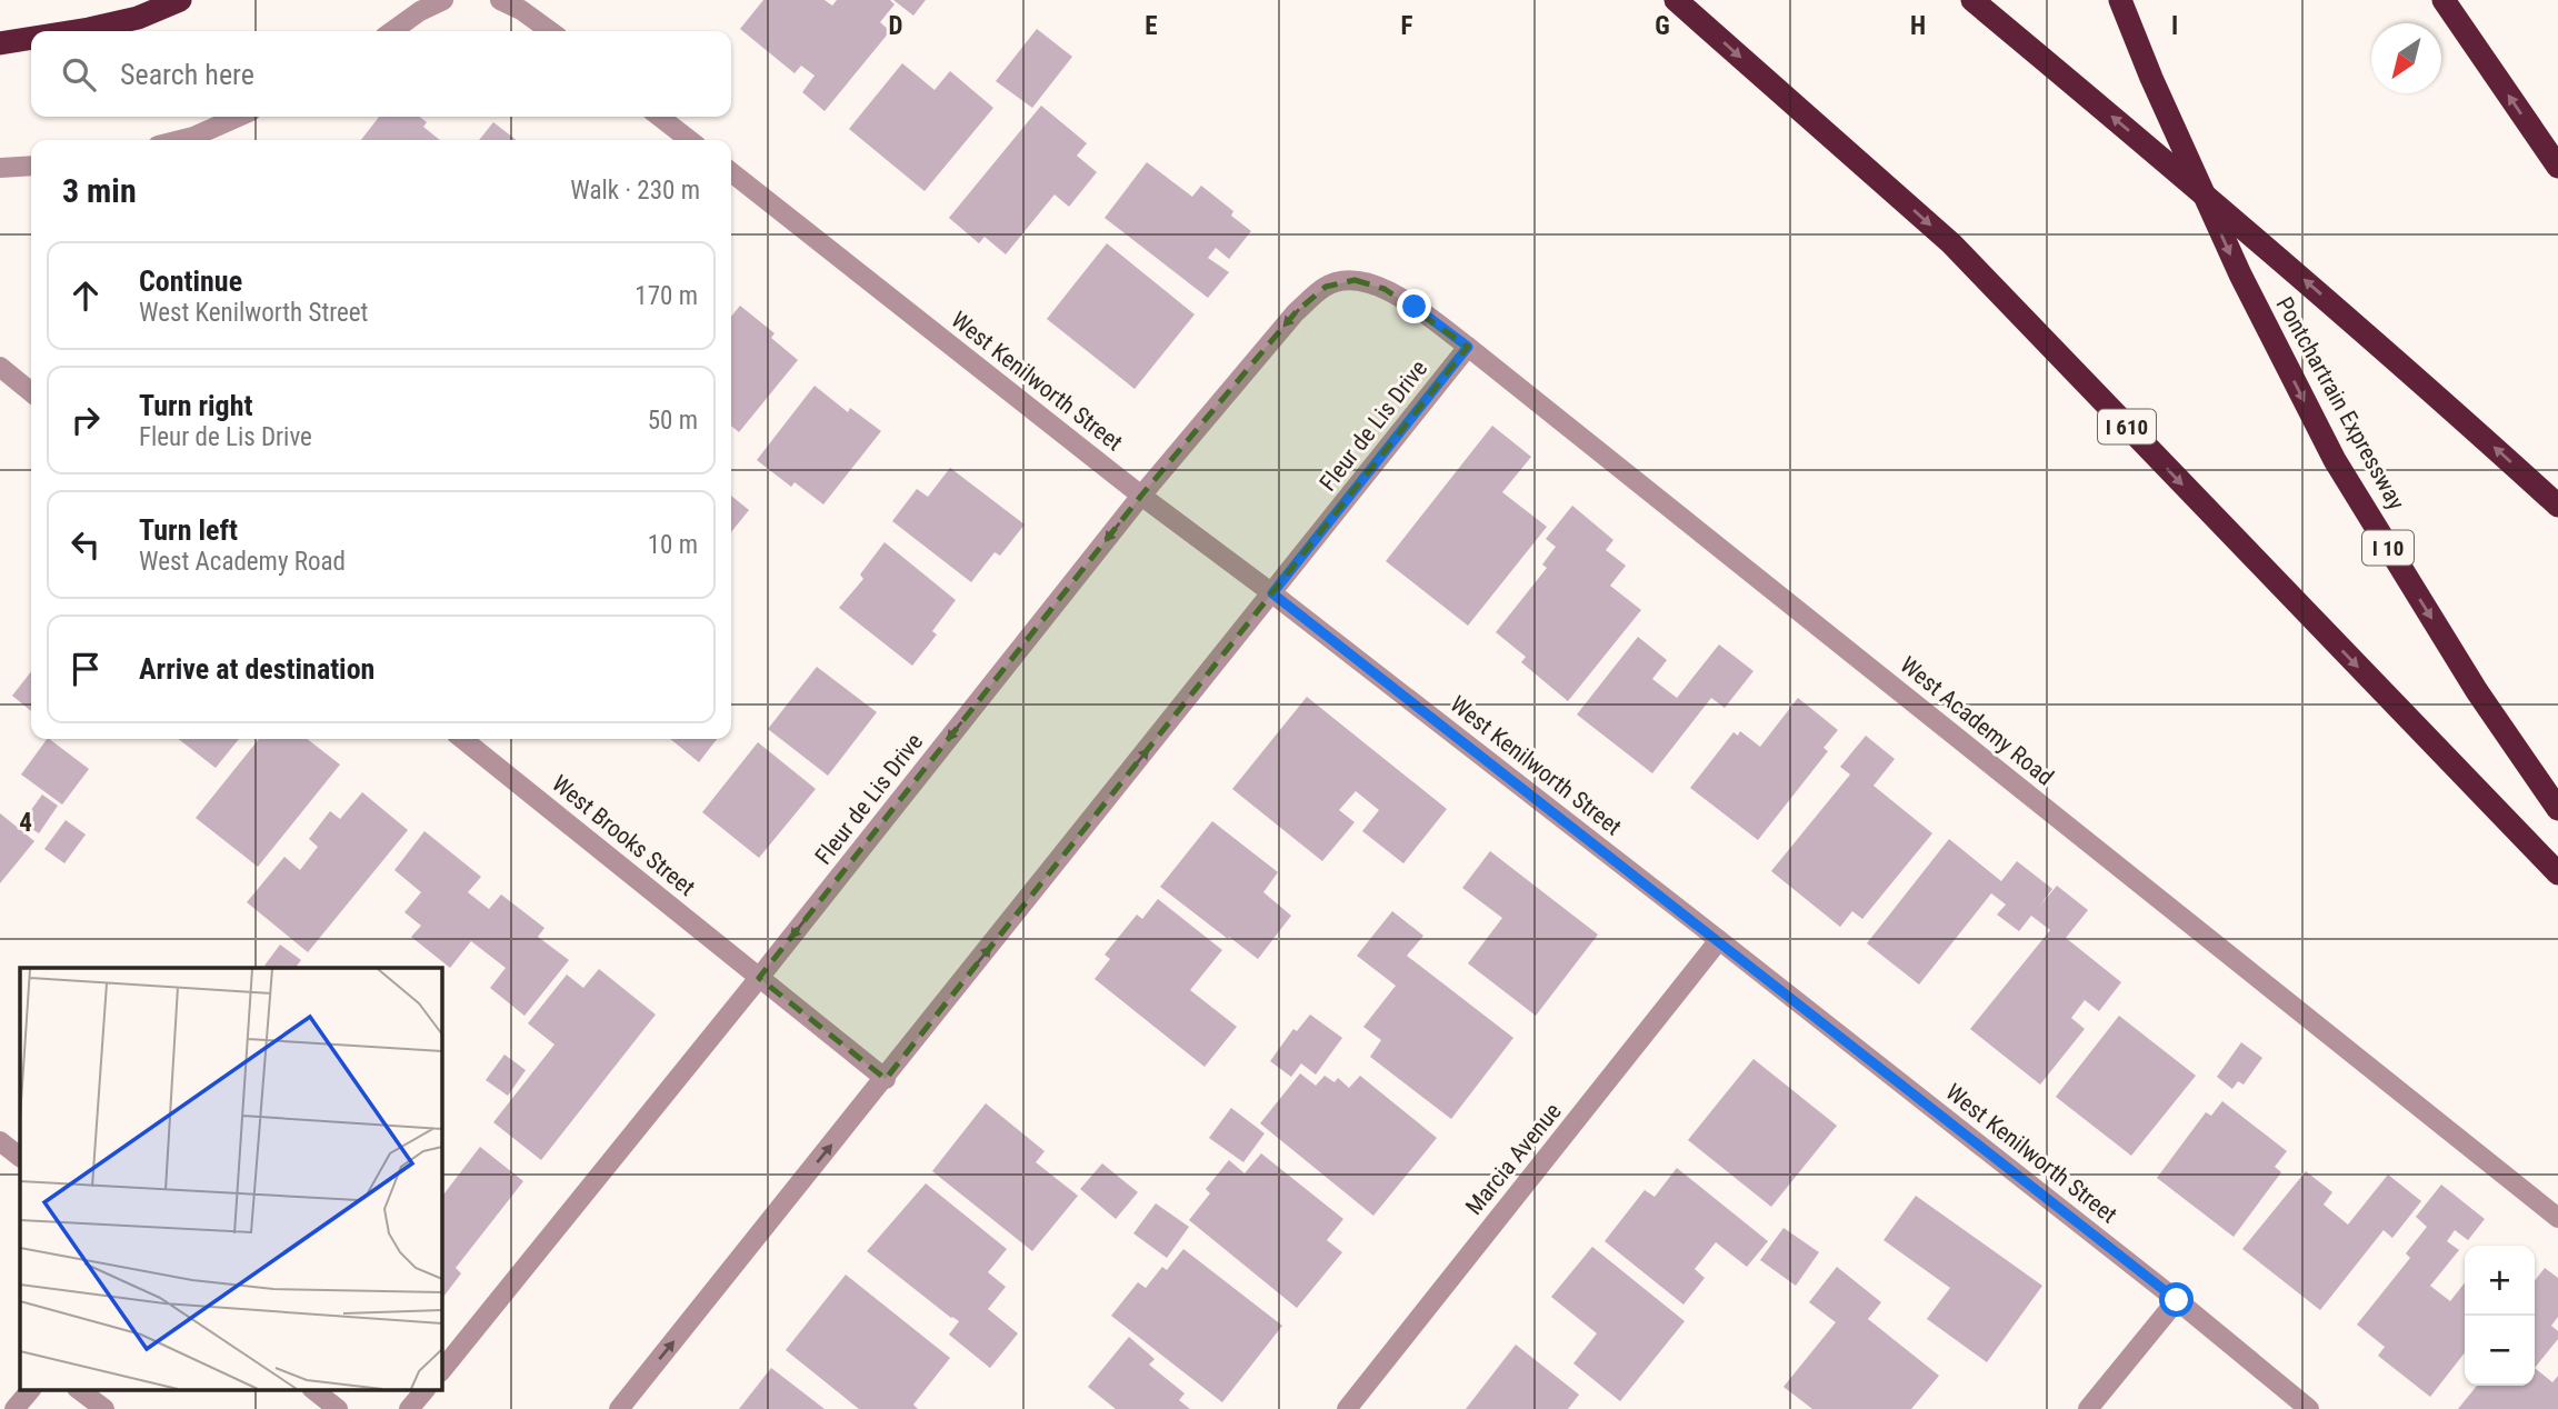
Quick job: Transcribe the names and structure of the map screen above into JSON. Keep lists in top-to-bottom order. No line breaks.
{"streets":{"highway":["Pontchartrain Expressway","I 610","I 10"],"street":["West Kenilworth Street","Fleur de Lis Drive","West Academy Road","West Brooks Street","Marcia Avenue"]},"crossings":[["West Kenilworth Street","Fleur de Lis Drive"],["West Kenilworth Street","Marcia Avenue"],["Fleur de Lis Drive","West Academy Road"],["Fleur de Lis Drive","West Brooks Street"]],"north":"bottom left","page":{"search":"Search here","heading":["3 min","Walk · 230 m"],"list":[["Continue","West Kenilworth Street","170 m"],["Turn right","Fleur de Lis Drive","50 m"],["Turn left","West Academy Road","10 m"],"Arrive at destination"],"map_buttons":["+","−"]},"grid":{"columns":["D","E","F","G","H","I"],"rows":["4"]}}
